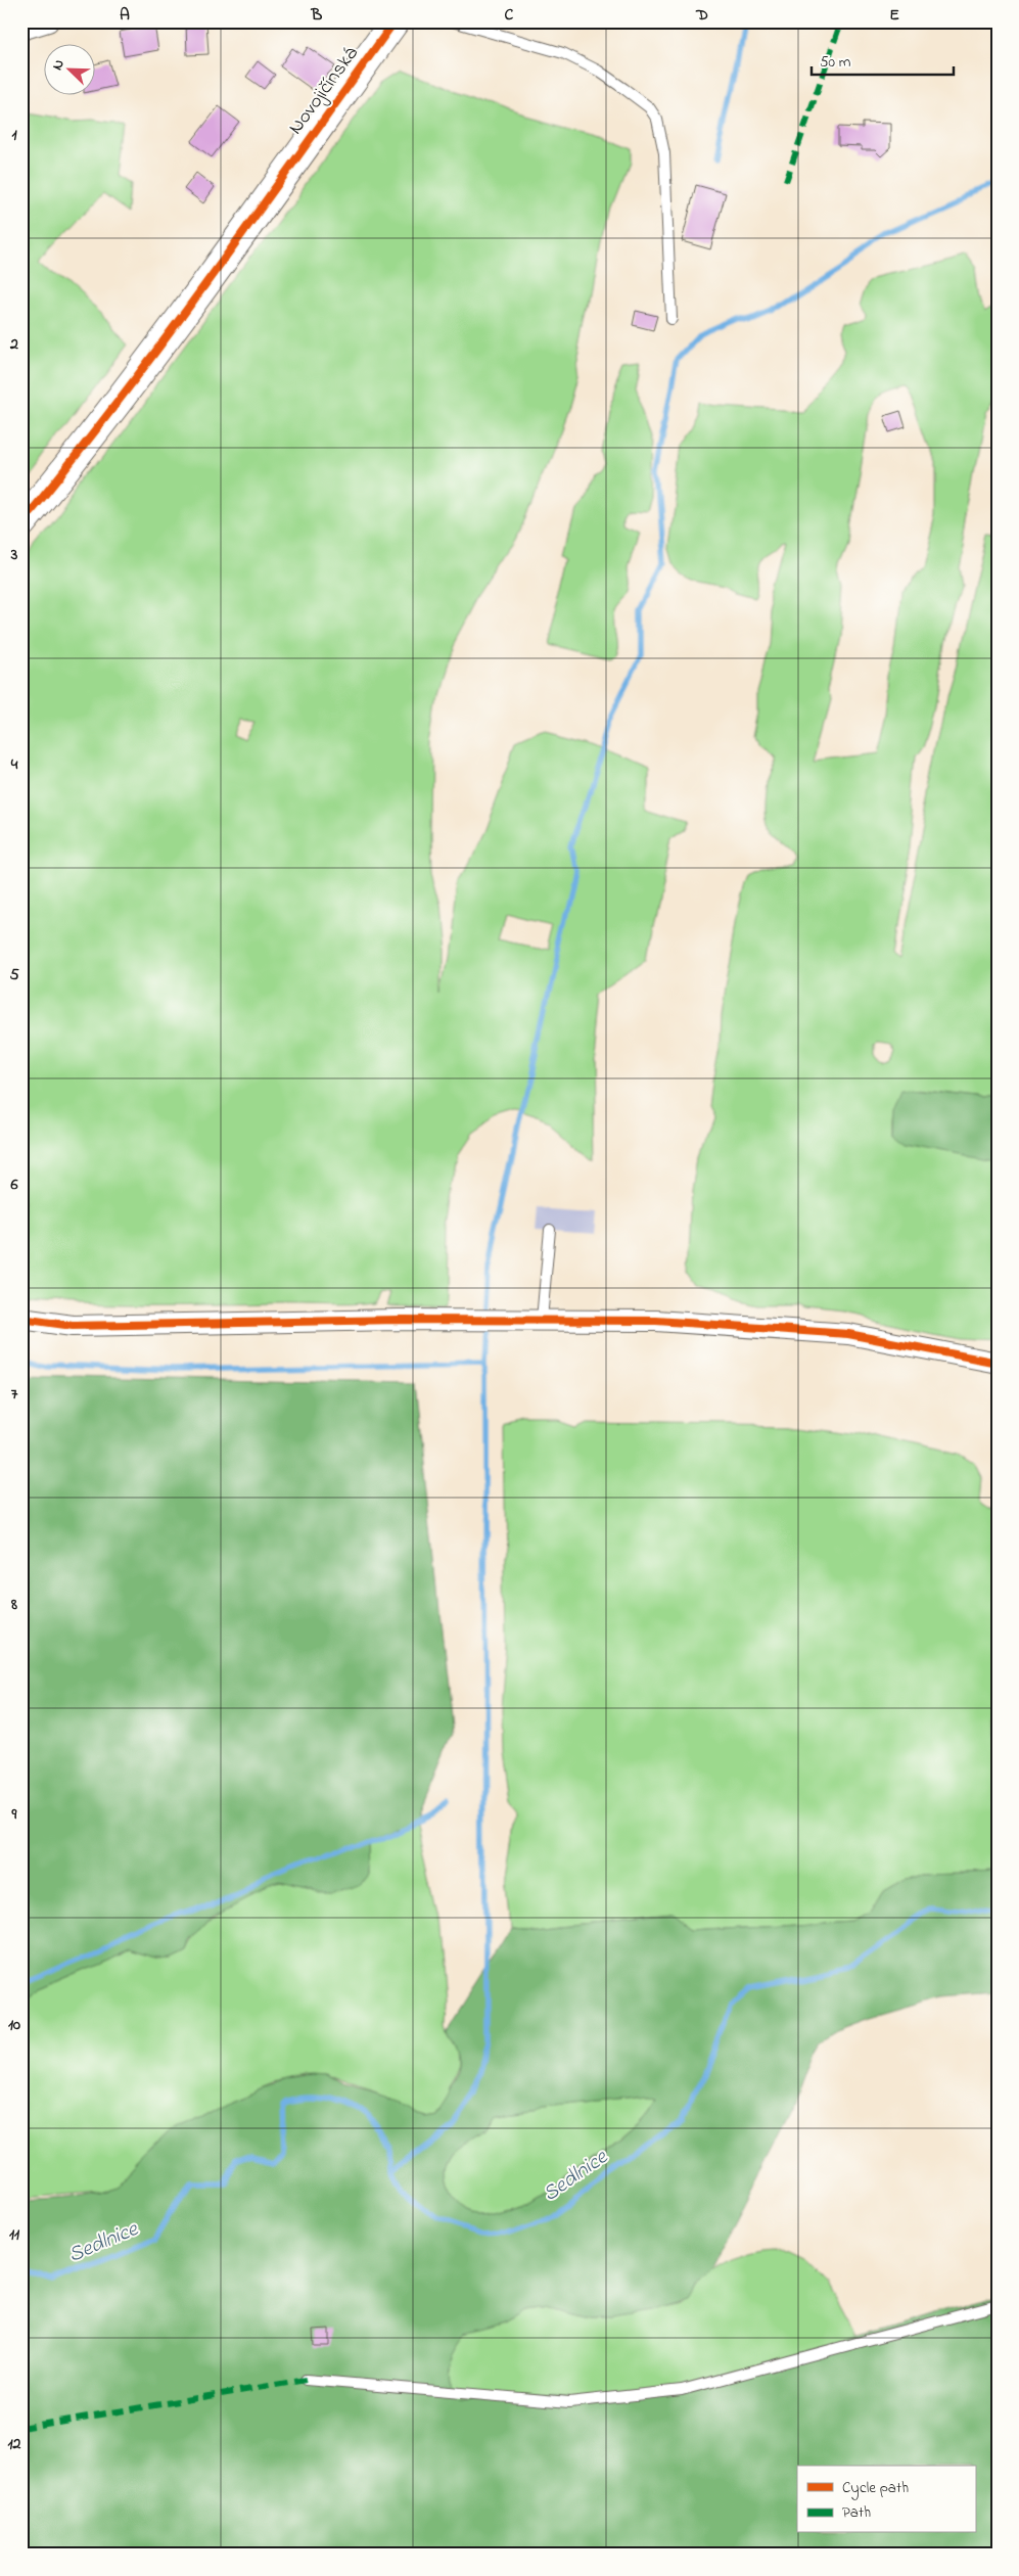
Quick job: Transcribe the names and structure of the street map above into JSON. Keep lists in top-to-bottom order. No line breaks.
{"streets":{"street":["Novojičínská"]},"water":["Sedlnice"],"legend":["Cycle path","Path"],"scale_bar":"50 m","north":"top left","grid":{"columns":["A","B","C","D","E"],"rows":["1","2","3","4","5","6","7","8","9","10","11","12"]}}
